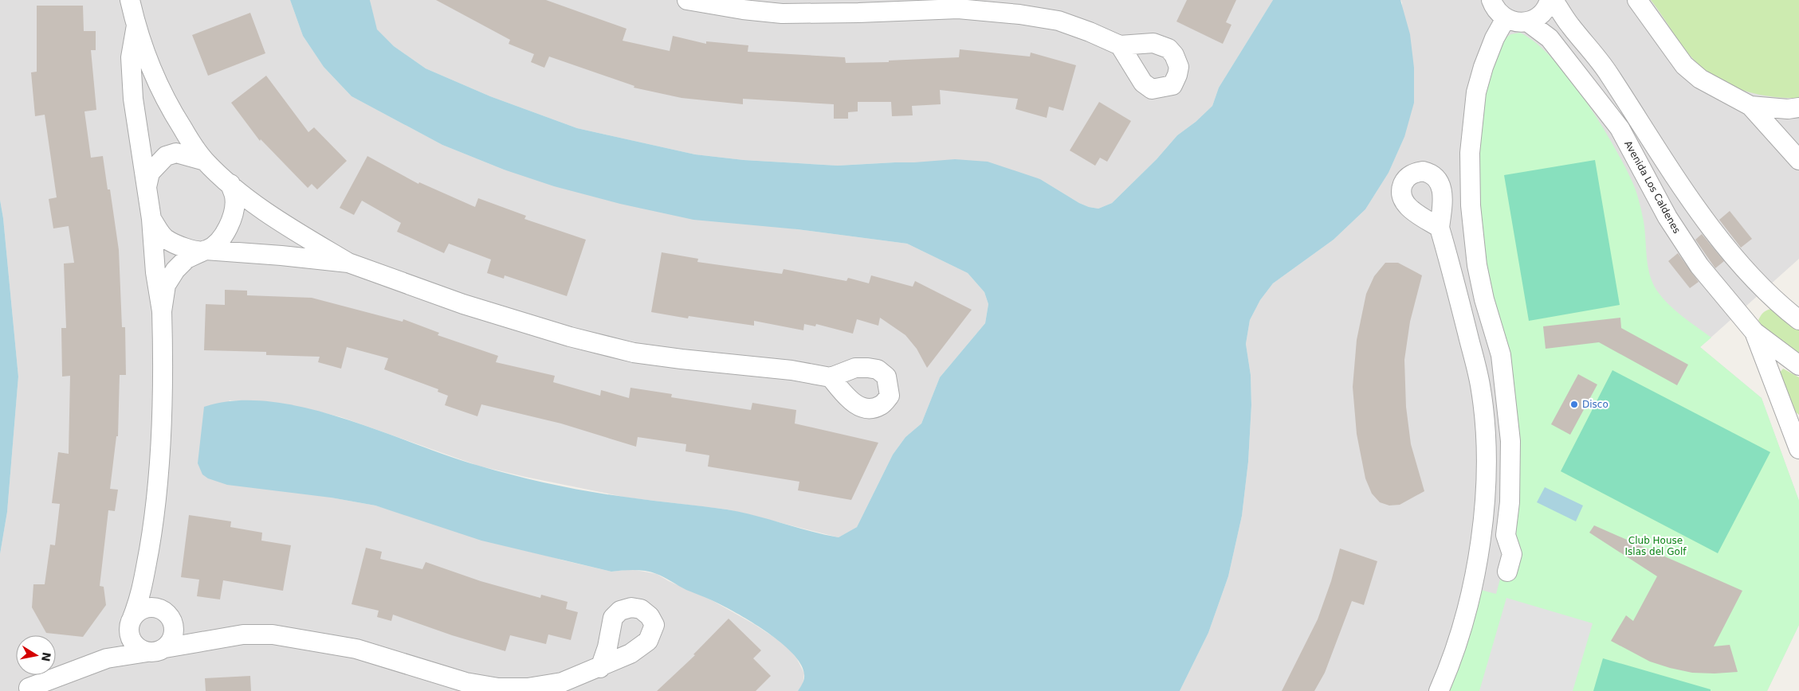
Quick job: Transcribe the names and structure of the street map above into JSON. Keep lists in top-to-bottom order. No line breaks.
{"streets":{"street":["Avenida Los Caldenes"]},"parks":["Club House Islas del Golf"],"places":["Disco"],"north":"right"}
